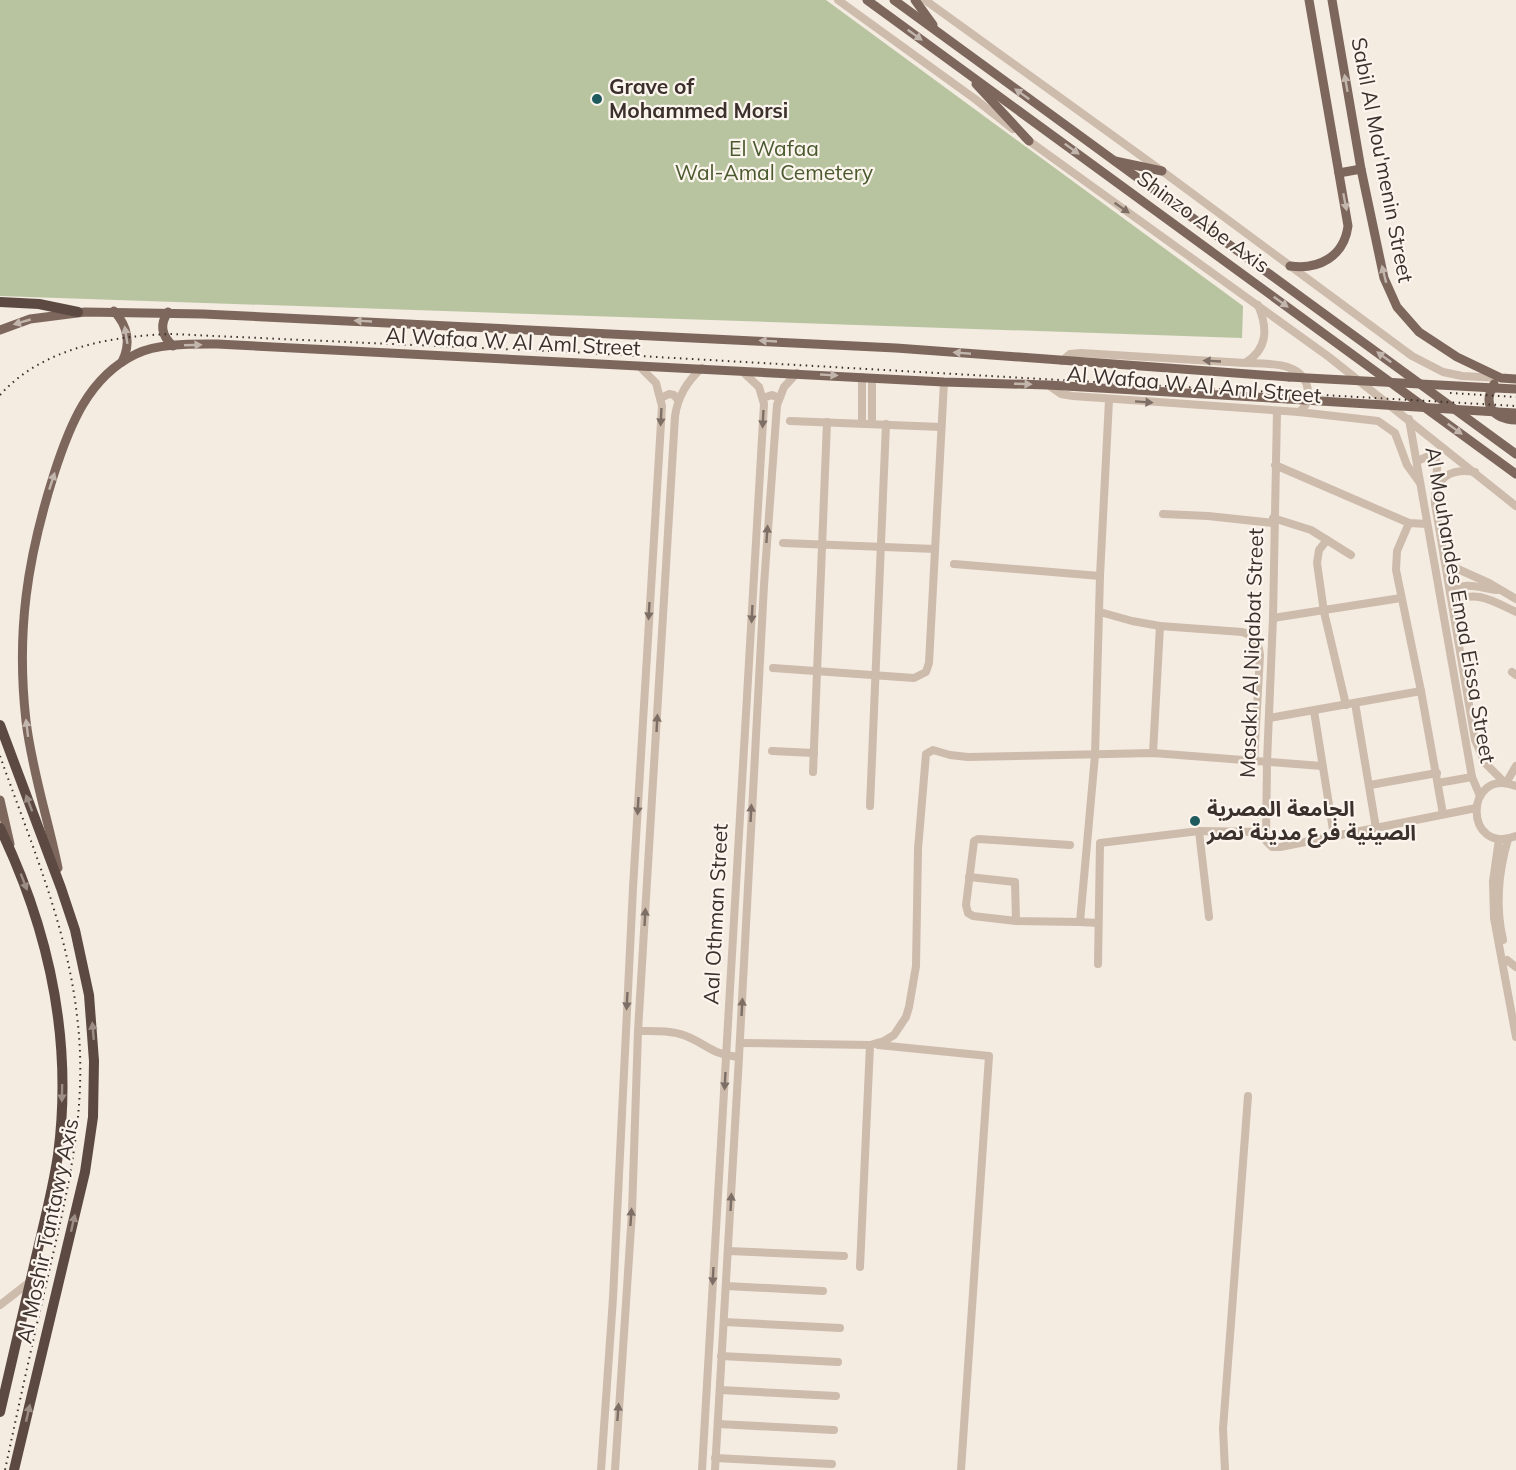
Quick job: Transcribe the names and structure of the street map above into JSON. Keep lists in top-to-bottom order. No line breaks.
{"streets":{"highway":["Al Moshir Tantawy Axis"],"main road":["Sabil Al Mou'menin Street","Shinzo Abe Axis","Al Wafaa W Al Aml Street"],"street":["Al Mouhandes Emad Eissa Street","Masakn Al Niqabat Street","Aal Othman Street"]},"crossings":[["Al Wafaa W Al Aml Street","Al Mouhandes Emad Eissa Street"],["Al Wafaa W Al Aml Street","Masakn Al Niqabat Street"],["Al Wafaa W Al Aml Street","Al Moshir Tantawy Axis"]],"parks":["El Wafaa Wal-Amal Cemetery"],"places":["Grave of Mohammed Morsi","الجامعة المصرية الصينية فرع مدينة نصر"]}
